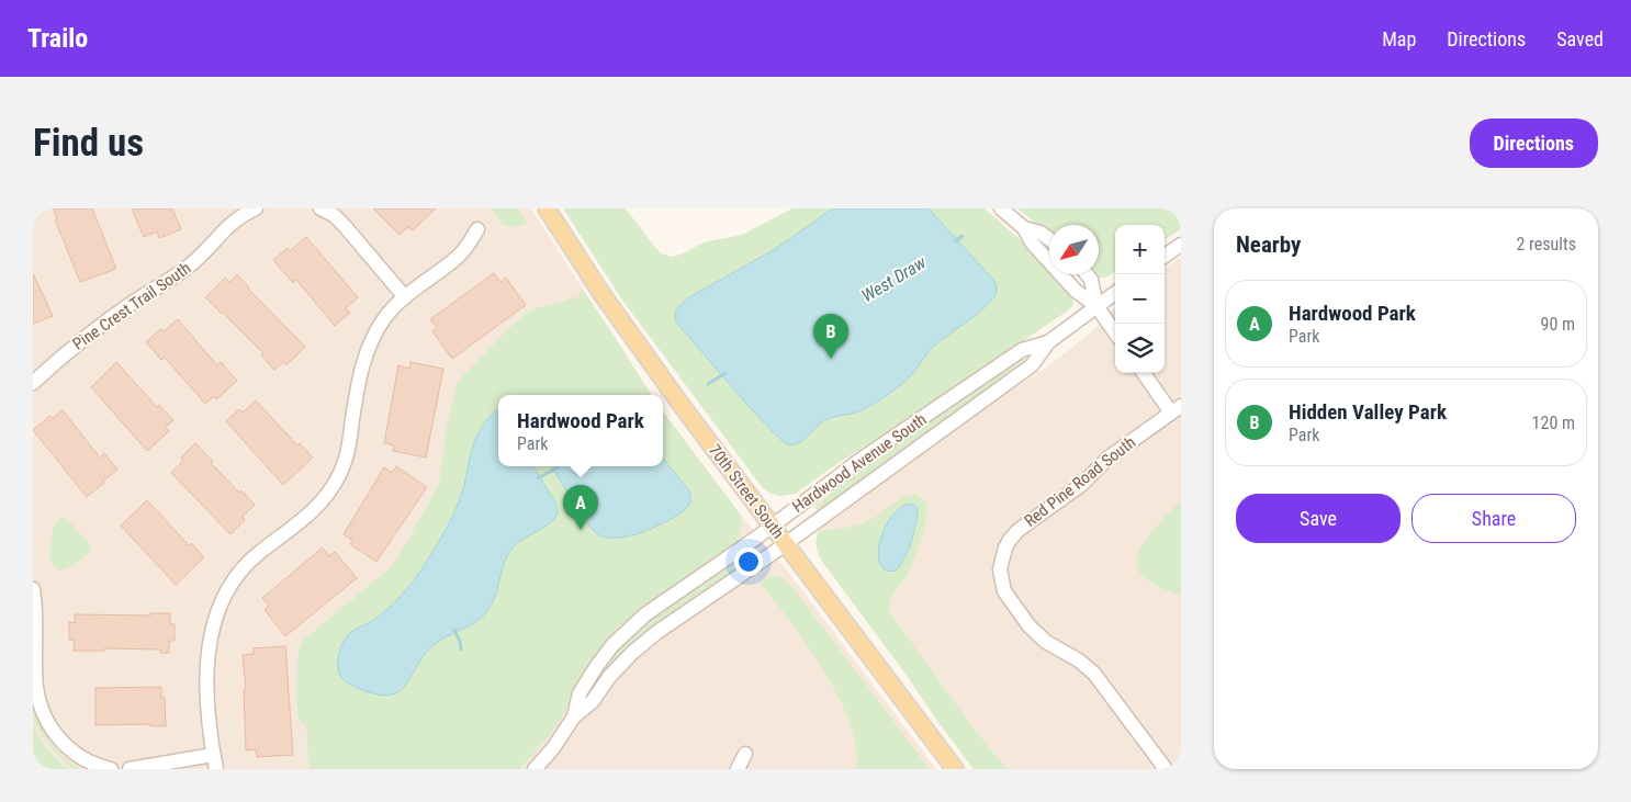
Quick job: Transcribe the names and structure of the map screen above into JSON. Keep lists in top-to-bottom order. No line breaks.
{"streets":{"main road":["70th Street South"],"street":["Pine Crest Trail South","Hardwood Avenue South","Red Pine Road South"]},"crossings":[["Hardwood Avenue South","70th Street South"]],"water":["West Draw"],"north":"bottom left","page":{"header":"Trailo","nav":["Map","Directions","Saved"],"buttons":["Directions",["Save","Share"]],"title":"Find us","heading":["Nearby","2 results"],"map_buttons":["+","−"],"list":[{"mark":"A","name":"Hardwood Park","note":"Park","value":"90 m"},{"mark":"B","name":"Hidden Valley Park","note":"Park","value":"120 m"}],"pins":["B","A"],"popup":["Hardwood Park","Park"]}}
